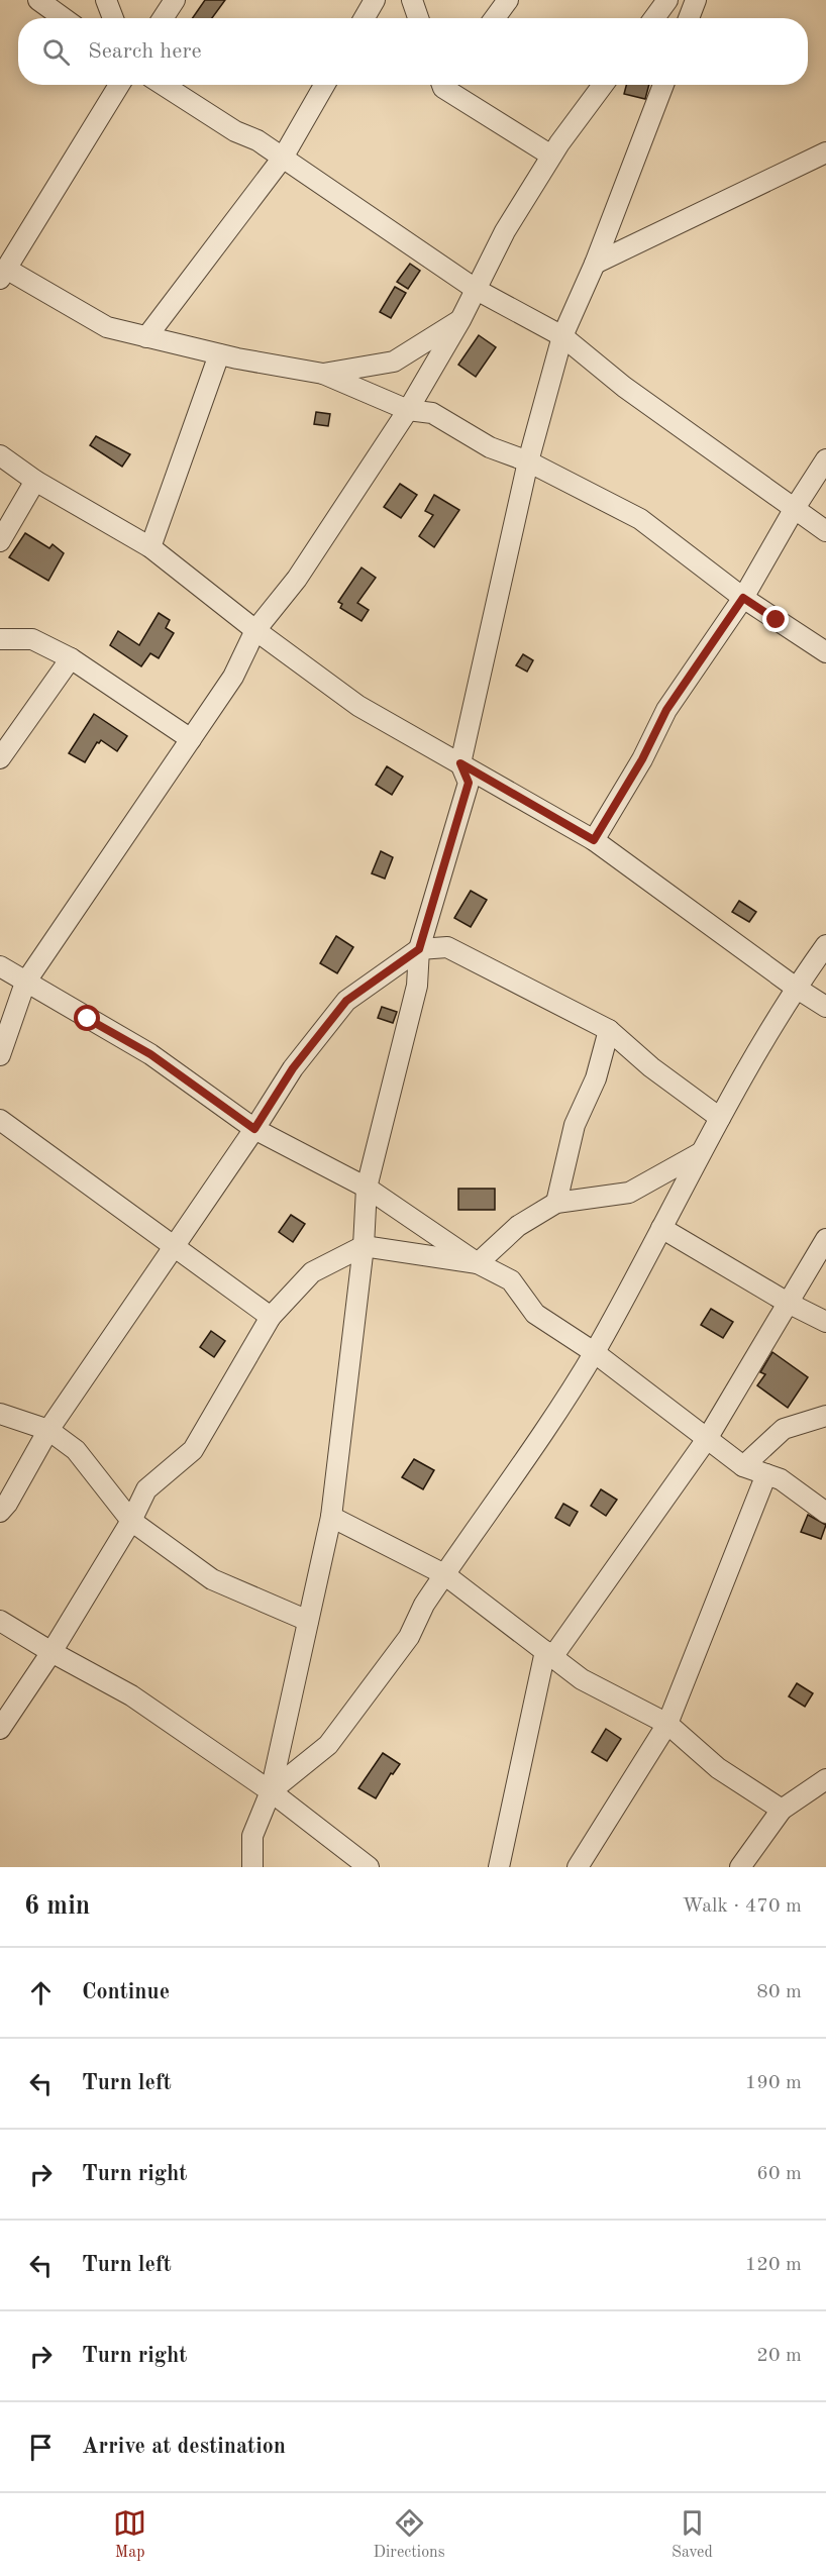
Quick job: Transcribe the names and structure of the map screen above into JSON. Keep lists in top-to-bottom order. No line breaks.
{"page":{"search":"Search here","heading":["6 min","Walk · 470 m"],"list":[["Continue","80 m"],["Turn left","190 m"],["Turn right","60 m"],["Turn left","120 m"],["Turn right","20 m"],"Arrive at destination"],"nav":["Map","Directions","Saved"]}}
